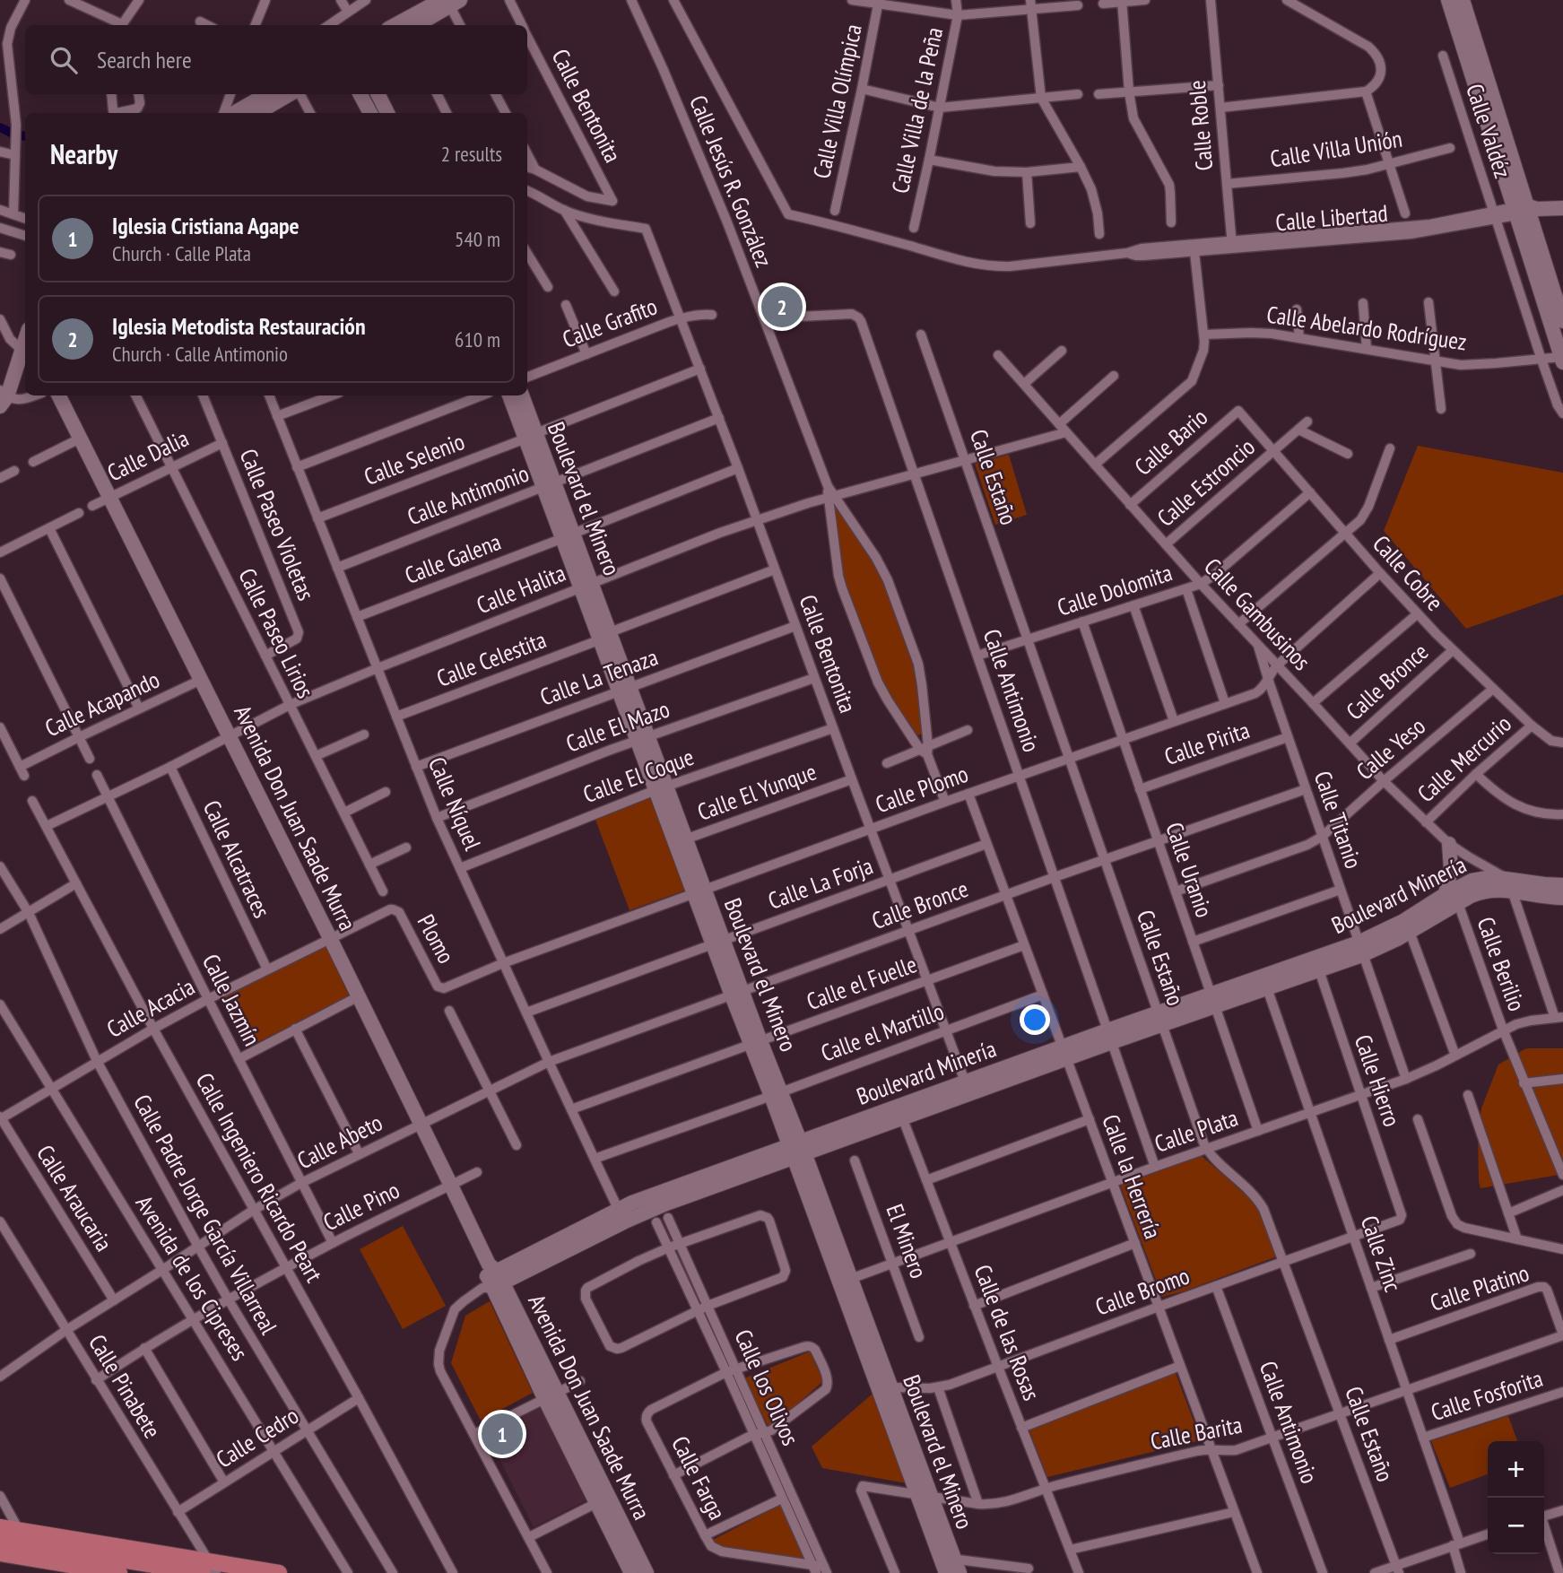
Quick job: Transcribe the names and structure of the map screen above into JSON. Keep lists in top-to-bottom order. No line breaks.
{"streets":{"street":["Calle Villa Olímpica","Calle Bentonita","Calle Villa de la Peña","Calle Roble","Calle Valdéz","Calle Villa Unión","Calle Jesús R. González","Calle Libertad","Calle Grafito","Calle Abelardo Rodríguez","Calle Bario","Calle Dalia","Calle Selenio","Calle Estaño","Calle Estroncio","Calle Antimonio","Boulevard el Minero","Calle Paseo Violetas","Calle Galena","Calle Cobre","Calle Halita","Calle Dolomita","Calle Gambusinos","Calle Paseo Lirios","Calle Celestita","Calle La Tenaza","Calle Bronce","Calle Acapando","Calle El Mazo","Calle Pirita","Calle Yeso","Calle Mercurio","Calle El Coque","Calle Plomo","Calle El Yunque","Calle Níquel","Avenida Don Juan Saade Murra","Calle Titanio","Calle Alcatraces","Calle Uranio","Calle La Forja","Boulevard Minería","Plomo","Calle Berilio","Calle el Fuelle","Calle Jazmín","Calle Acacia","Calle el Martillo","Calle Hierro","Calle Plata","Calle Abeto","Calle la Herrería","Calle Ingeniero Ricardo Peart","Calle Araucaria","Calle Pino","Calle Padre Jorge García Villarreal","El Minero","Calle Zinc","Avenida de los Cipreses","Calle Platino","Calle Bromo","Calle de las Rosas","Calle Pinabete","Calle los Olivos","Calle Fosforita","Calle Barita","Calle Cedro","Calle Farga"]},"crossings":[["Calle Bentonita","Calle Grafito"],["Calle Bentonita","Calle Selenio"],["Calle Bentonita","Calle Antimonio"],["Calle Bentonita","Calle Galena"],["Calle Bentonita","Calle Halita"],["Calle Bentonita","Calle Celestita"],["Calle Bentonita","Calle La Tenaza"],["Calle Bentonita","Calle Bronce"],["Calle Bentonita","Calle El Mazo"],["Calle Bentonita","Calle El Coque"],["Calle Bentonita","Calle Plomo"],["Calle Bentonita","Calle El Yunque"],["Calle Bentonita","Calle La Forja"],["Calle Bentonita","Boulevard Minería"],["Calle Bentonita","Calle el Fuelle"],["Calle Bentonita","Calle el Martillo"],["Calle Roble","Calle Villa Unión"],["Calle Roble","Calle Libertad"],["Calle Valdéz","Calle Libertad"],["Calle Valdéz","Calle Abelardo Rodríguez"],["Calle Jesús R. González","Calle Antimonio"],["Calle Jesús R. González","Calle Halita"],["Calle Jesús R. González","Calle Plomo"],["Calle Bario","Calle Cobre"],["Calle Bario","Calle Gambusinos"],["Calle Dalia","Calle Paseo Violetas"],["Calle Dalia","Calle Paseo Lirios"],["Calle Dalia","Avenida Don Juan Saade Murra"],["Calle Selenio","Boulevard el Minero"],["Calle Selenio","Calle Níquel"],["Calle Estaño","Calle Halita"],["Calle Estaño","Calle Dolomita"],["Calle Estaño","Calle Bronce"],["Calle Estaño","Calle Plomo"],["Calle Estaño","Boulevard Minería"],["Calle Estaño","Calle Plata"],["Calle Estaño","Calle Bromo"],["Calle Estaño","Calle Barita"],["Calle Estroncio","Calle Cobre"],["Calle Estroncio","Calle Gambusinos"],["Calle Antimonio","Boulevard el Minero"],["Calle Antimonio","Calle Halita"],["Calle Antimonio","Calle Dolomita"],["Calle Antimonio","Calle Bronce"],["Calle Antimonio","Calle Plomo"],["Calle Antimonio","Calle Níquel"],["Calle Antimonio","Boulevard Minería"],["Calle Antimonio","Calle Plata"],["Calle Antimonio","Calle Bromo"],["Calle Antimonio","Calle Barita"],["Boulevard el Minero","Calle Galena"],["Boulevard el Minero","Calle Halita"],["Boulevard el Minero","Calle Celestita"],["Boulevard el Minero","Calle La Tenaza"],["Boulevard el Minero","Calle Bronce"],["Boulevard el Minero","Calle El Mazo"],["Boulevard el Minero","Calle El Coque"],["Boulevard el Minero","Calle Plomo"],["Boulevard el Minero","Calle El Yunque"],["Boulevard el Minero","Calle La Forja"],["Boulevard el Minero","Boulevard Minería"],["Boulevard el Minero","Calle el Fuelle"],["Boulevard el Minero","Calle el Martillo"],["Boulevard el Minero","Calle Plata"],["Boulevard el Minero","Calle Bromo"],["Boulevard el Minero","Calle Barita"],["Calle Paseo Violetas","Calle Paseo Lirios"],["Calle Galena","Calle Níquel"],["Calle Cobre","Calle Dolomita"],["Calle Cobre","Calle Bronce"],["Calle Cobre","Calle Yeso"],["Calle Cobre","Calle Mercurio"],["Calle Cobre","Calle Plomo"],["Calle Halita","Calle Gambusinos"],["Calle Halita","Calle Paseo Lirios"],["Calle Halita","Calle Níquel"],["Calle Halita","Avenida Don Juan Saade Murra"],["Calle Halita","Calle Alcatraces"],["Calle Halita","Calle Jazmín"],["Calle Halita","Calle Ingeniero Ricardo Peart"],["Calle Dolomita","Calle Gambusinos"],["Calle Dolomita","Calle Uranio"],["Calle Gambusinos","Calle Bronce"],["Calle Gambusinos","Calle Yeso"],["Calle Gambusinos","Calle Mercurio"],["Calle Gambusinos","Calle Plomo"],["Calle Gambusinos","Calle Titanio"],["Calle Gambusinos","Boulevard Minería"],["Calle Celestita","Calle Níquel"],["Calle La Tenaza","Calle Níquel"],["Calle Bronce","Calle Níquel"],["Calle Bronce","Calle Titanio"],["Calle Bronce","Calle Uranio"],["Calle Bronce","Calle Abeto"],["Calle Bronce","Calle la Herrería"],["Calle Acapando","Avenida Don Juan Saade Murra"],["Calle El Mazo","Calle Níquel"],["Calle Pirita","Calle Titanio"],["Calle Pirita","Calle Uranio"],["Calle Yeso","Calle Titanio"],["Calle Yeso","Calle Uranio"],["Calle El Coque","Calle Níquel"],["Calle Plomo","Calle Níquel"],["Calle Plomo","Calle Titanio"],["Calle Plomo","Calle Uranio"],["Calle Plomo","Plomo"],["Calle Plomo","Calle la Herrería"],["Calle Níquel","Calle La Forja"],["Calle Níquel","Boulevard Minería"],["Calle Níquel","Calle el Fuelle"],["Calle Níquel","Calle el Martillo"],["Calle Níquel","Calle Abeto"],["Avenida Don Juan Saade Murra","Boulevard Minería"],["Avenida Don Juan Saade Murra","Calle Acacia"],["Avenida Don Juan Saade Murra","Calle Abeto"],["Avenida Don Juan Saade Murra","Calle Pino"],["Calle Titanio","Boulevard Minería"],["Calle Titanio","Calle Plata"],["Calle Alcatraces","Calle Acacia"],["Calle Uranio","Boulevard Minería"],["Calle Uranio","Calle Plata"],["Calle La Forja","Calle la Herrería"],["Boulevard Minería","Calle Berilio"],["Boulevard Minería","Calle Hierro"],["Boulevard Minería","Calle la Herrería"],["Boulevard Minería","Calle Zinc"],["Boulevard Minería","Calle de las Rosas"],["Plomo","Calle Acacia"],["Calle Berilio","Calle Plata"],["Calle el Fuelle","Calle la Herrería"],["Calle Jazmín","Calle Acacia"],["Calle Jazmín","Calle Abeto"],["Calle Jazmín","Calle Pino"],["Calle Acacia","Calle Ingeniero Ricardo Peart"],["Calle Acacia","Calle Araucaria"],["Calle Acacia","Calle Padre Jorge García Villarreal"],["Calle Acacia","Avenida de los Cipreses"],["Calle el Martillo","Calle la Herrería"],["Calle Hierro","Calle Plata"],["Calle Hierro","Calle Bromo"],["Calle Plata","Calle la Herrería"],["Calle Plata","El Minero"],["Calle Plata","Calle Zinc"],["Calle Plata","Calle de las Rosas"],["Calle Abeto","Calle Ingeniero Ricardo Peart"],["Calle Abeto","Calle Araucaria"],["Calle Abeto","Calle Padre Jorge García Villarreal"],["Calle Abeto","Avenida de los Cipreses"],["Calle Abeto","Calle Pinabete"],["Calle la Herrería","Calle Bromo"],["Calle la Herrería","Calle Barita"],["Calle Ingeniero Ricardo Peart","Calle Pino"],["Calle Ingeniero Ricardo Peart","Calle Cedro"],["Calle Pino","Calle Padre Jorge García Villarreal"],["Calle Pino","Avenida de los Cipreses"],["Calle Pino","Calle Pinabete"],["Calle Padre Jorge García Villarreal","Calle Cedro"],["Calle Zinc","Calle Platino"],["Calle Zinc","Calle Bromo"],["Calle Zinc","Calle Fosforita"],["Calle Zinc","Calle Barita"],["Avenida de los Cipreses","Calle Cedro"],["Calle Platino","Calle Barita"],["Calle Bromo","Calle de las Rosas"],["Calle de las Rosas","Calle Barita"],["Calle Pinabete","Calle Cedro"],["Calle los Olivos","Calle Farga"]],"page":{"search":"Search here","heading":["Nearby","2 results"],"list":[{"mark":"1","name":"Iglesia Cristiana Agape","note":"Church · Calle Plata","value":"540 m"},{"mark":"2","name":"Iglesia Metodista Restauración","note":"Church · Calle Antimonio","value":"610 m"}],"pins":["2","1"],"map_buttons":["+","−"]}}
